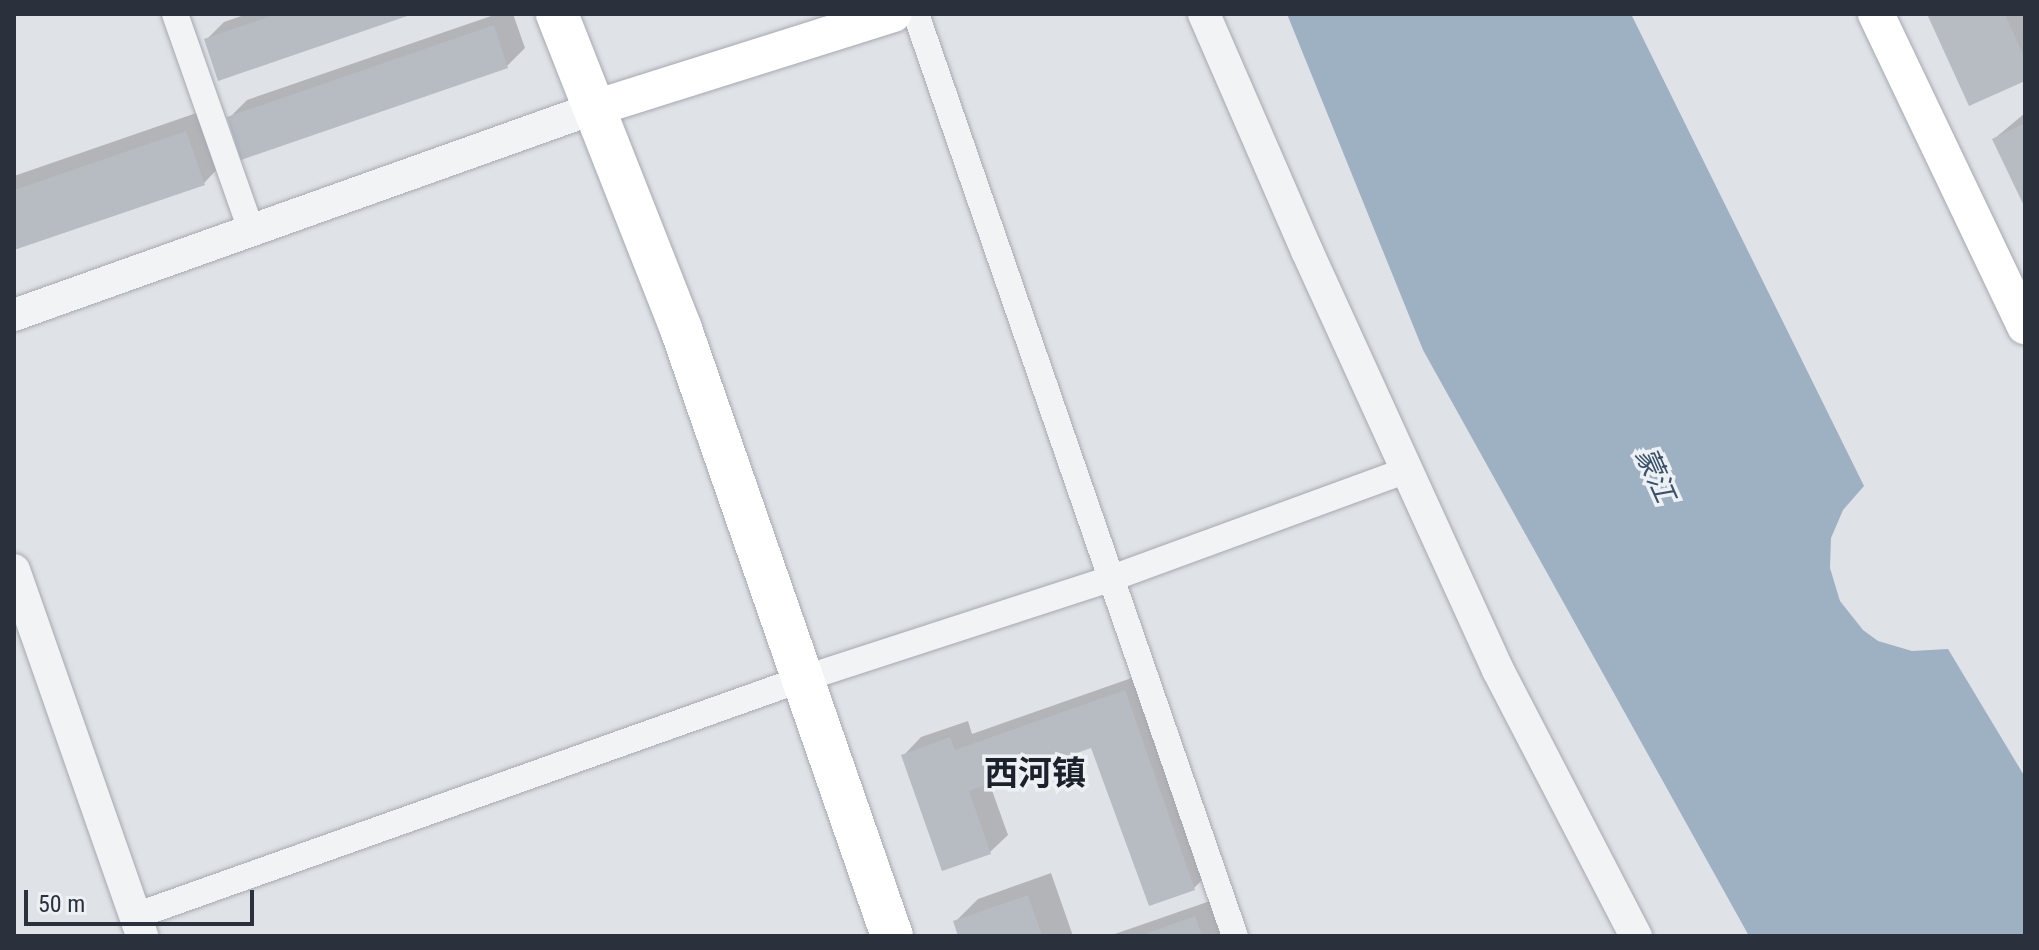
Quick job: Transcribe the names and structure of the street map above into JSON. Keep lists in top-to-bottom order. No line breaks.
{"districts":["西河镇"],"water":["蒙江"],"scale_bar":"50 m"}
